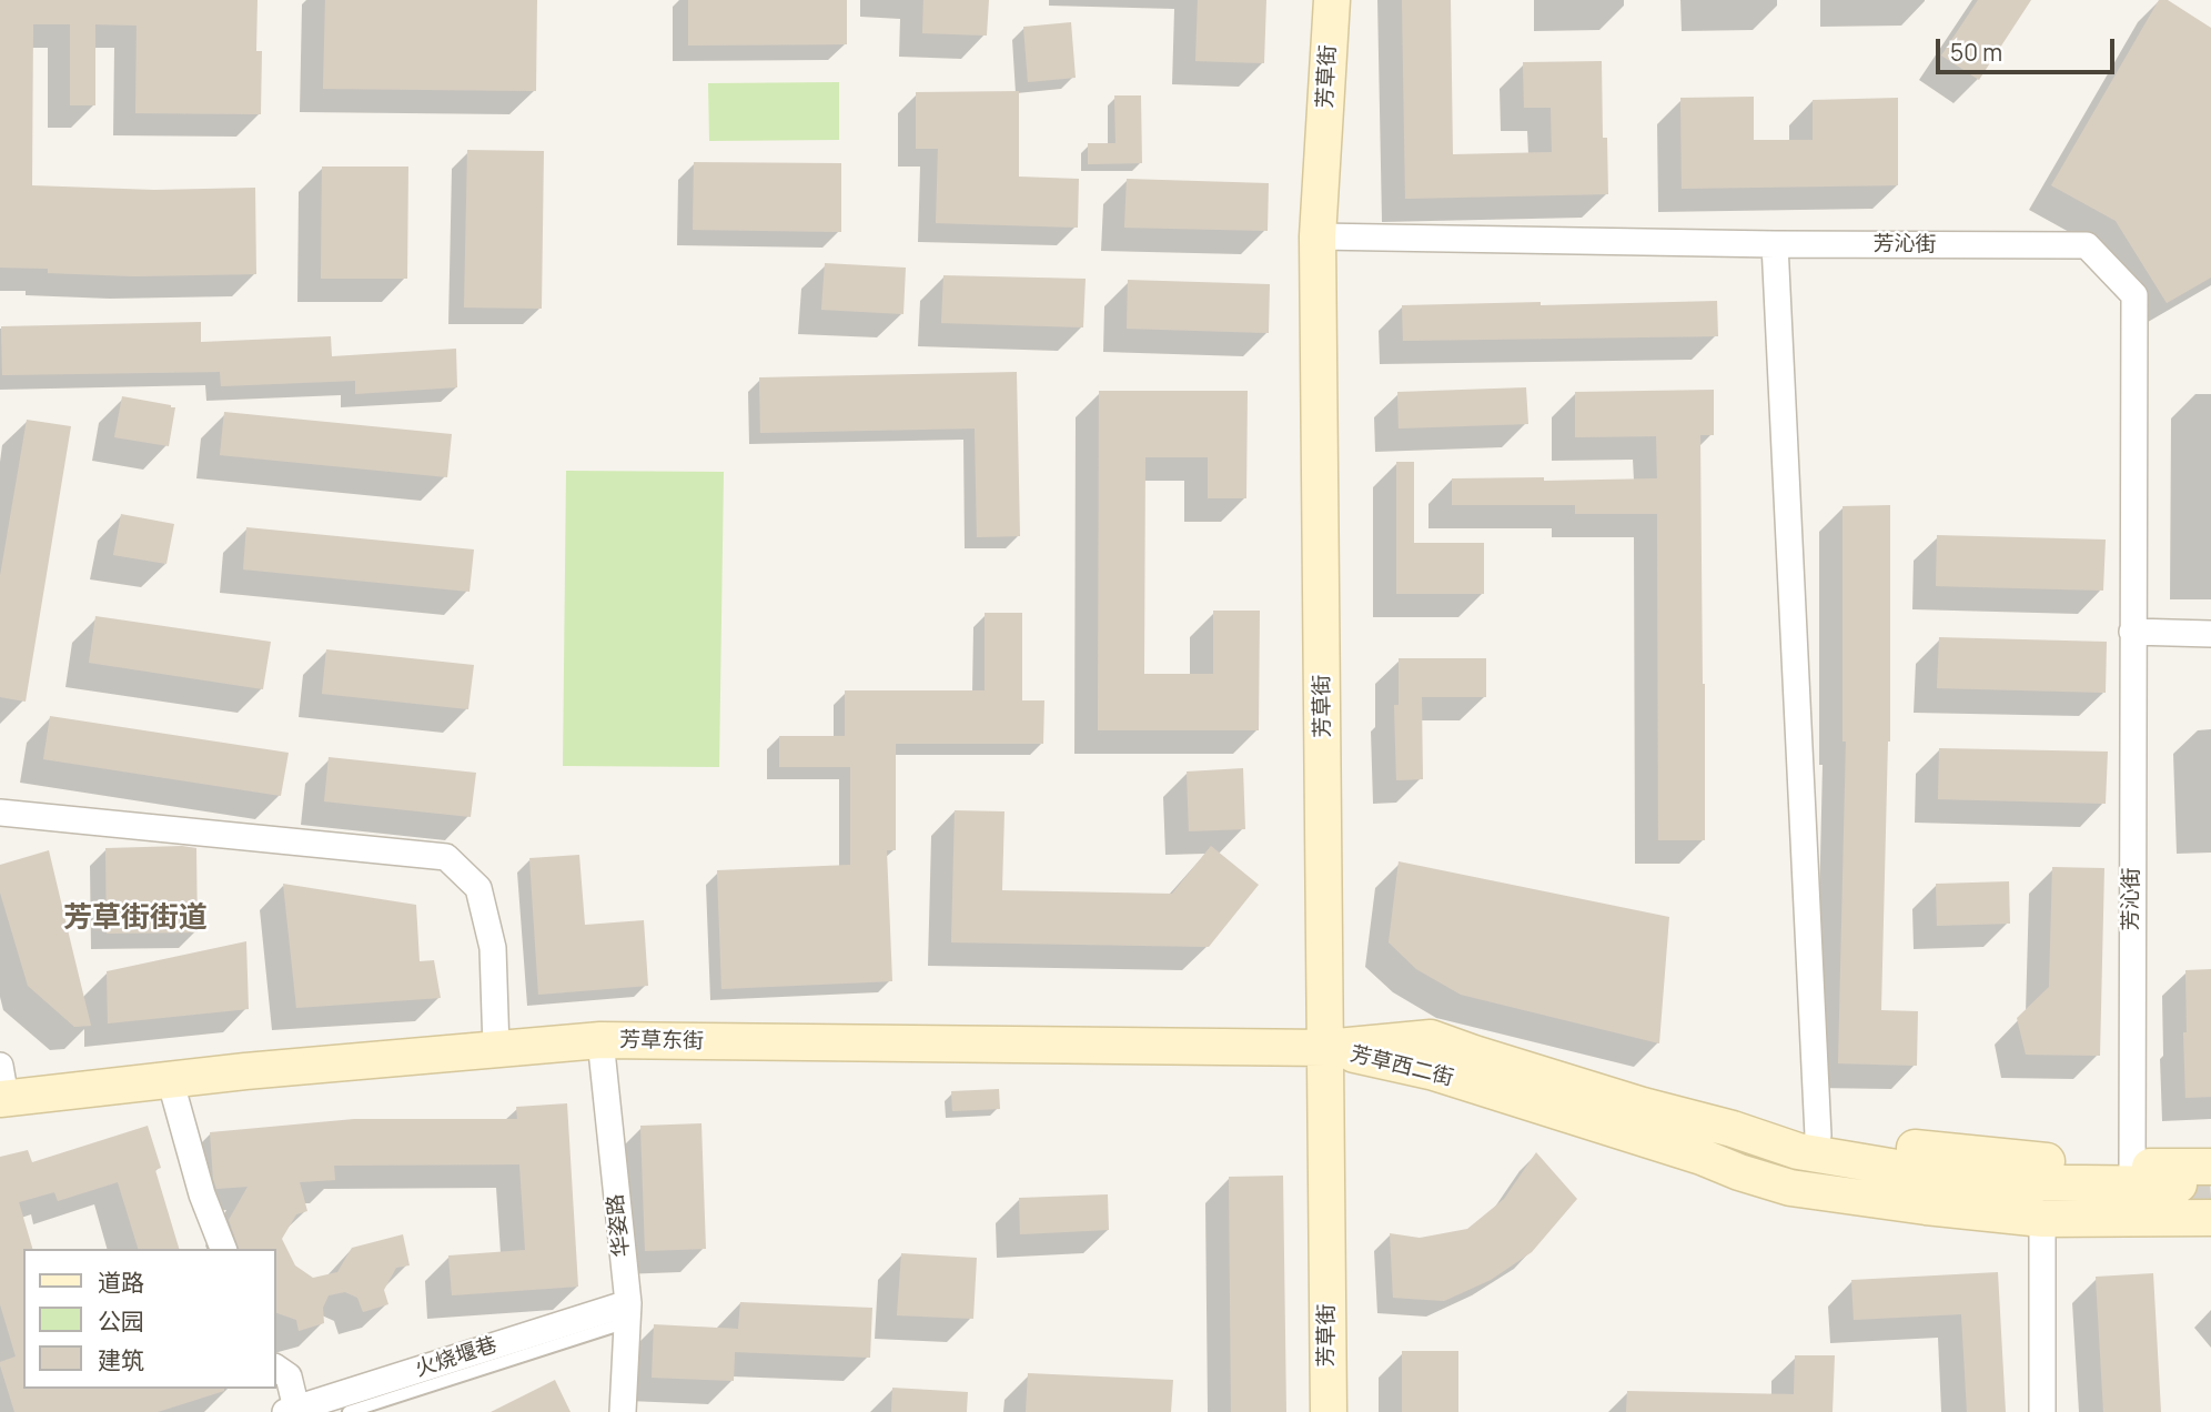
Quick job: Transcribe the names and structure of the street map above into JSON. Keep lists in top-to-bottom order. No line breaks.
{"streets":{"main road":["芳草街","芳草东街","芳草西二街"],"street":["芳沁街","华姿路","火烧堰巷"]},"crossings":[["芳草街","芳沁街"],["芳草街","芳草东街"],["芳草街","芳草西二街"],["芳草东街","芳草西二街"],["芳草东街","华姿路"],["华姿路","火烧堰巷"]],"districts":["芳草街街道"],"legend":["道路","公园","建筑"],"scale_bar":"50 m"}
